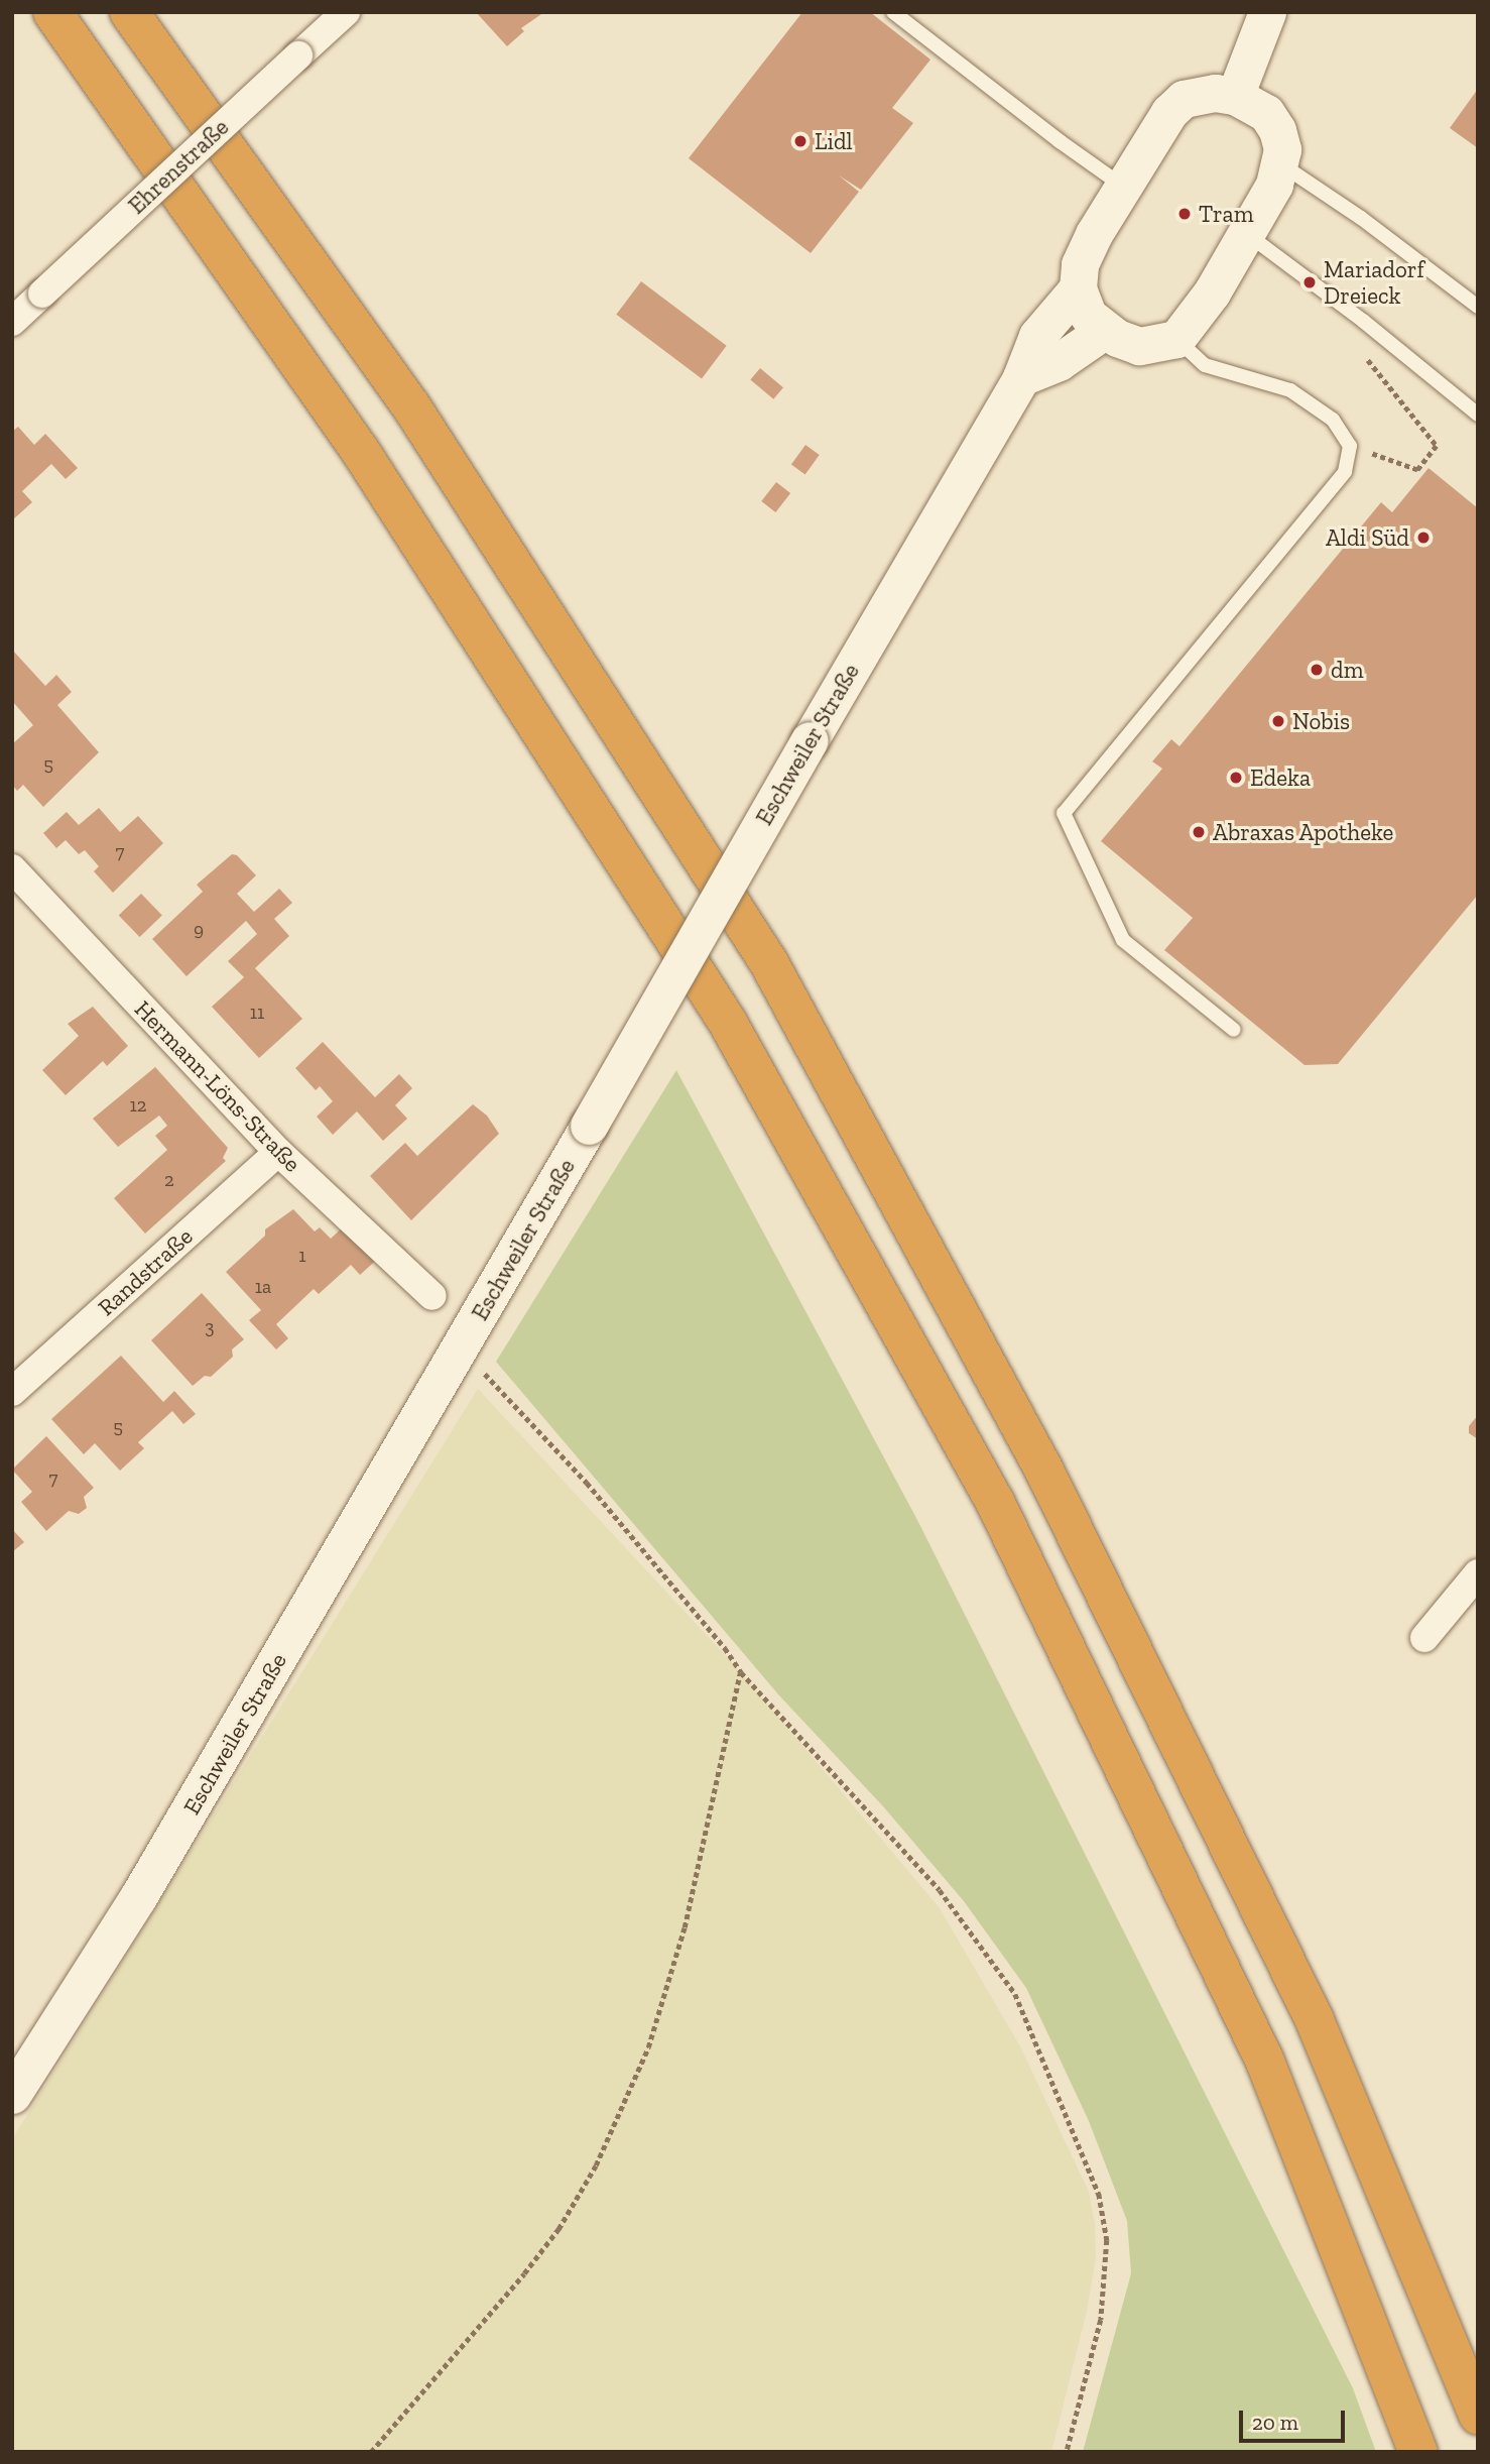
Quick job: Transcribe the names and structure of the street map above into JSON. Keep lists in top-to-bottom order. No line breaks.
{"streets":{"street":["Ehrenstraße","Eschweiler Straße","Hermann-Löns-Straße","Randstraße"]},"crossings":[["Hermann-Löns-Straße","Randstraße"]],"places":["Lidl","Tram","Mariadorf Dreieck","Aldi Süd","dm","Nobis","Edeka","Abraxas Apotheke"],"house_numbers":["5","7","9","11","12","2","1","1a","3","5","7"],"scale_bar":"20 m"}
